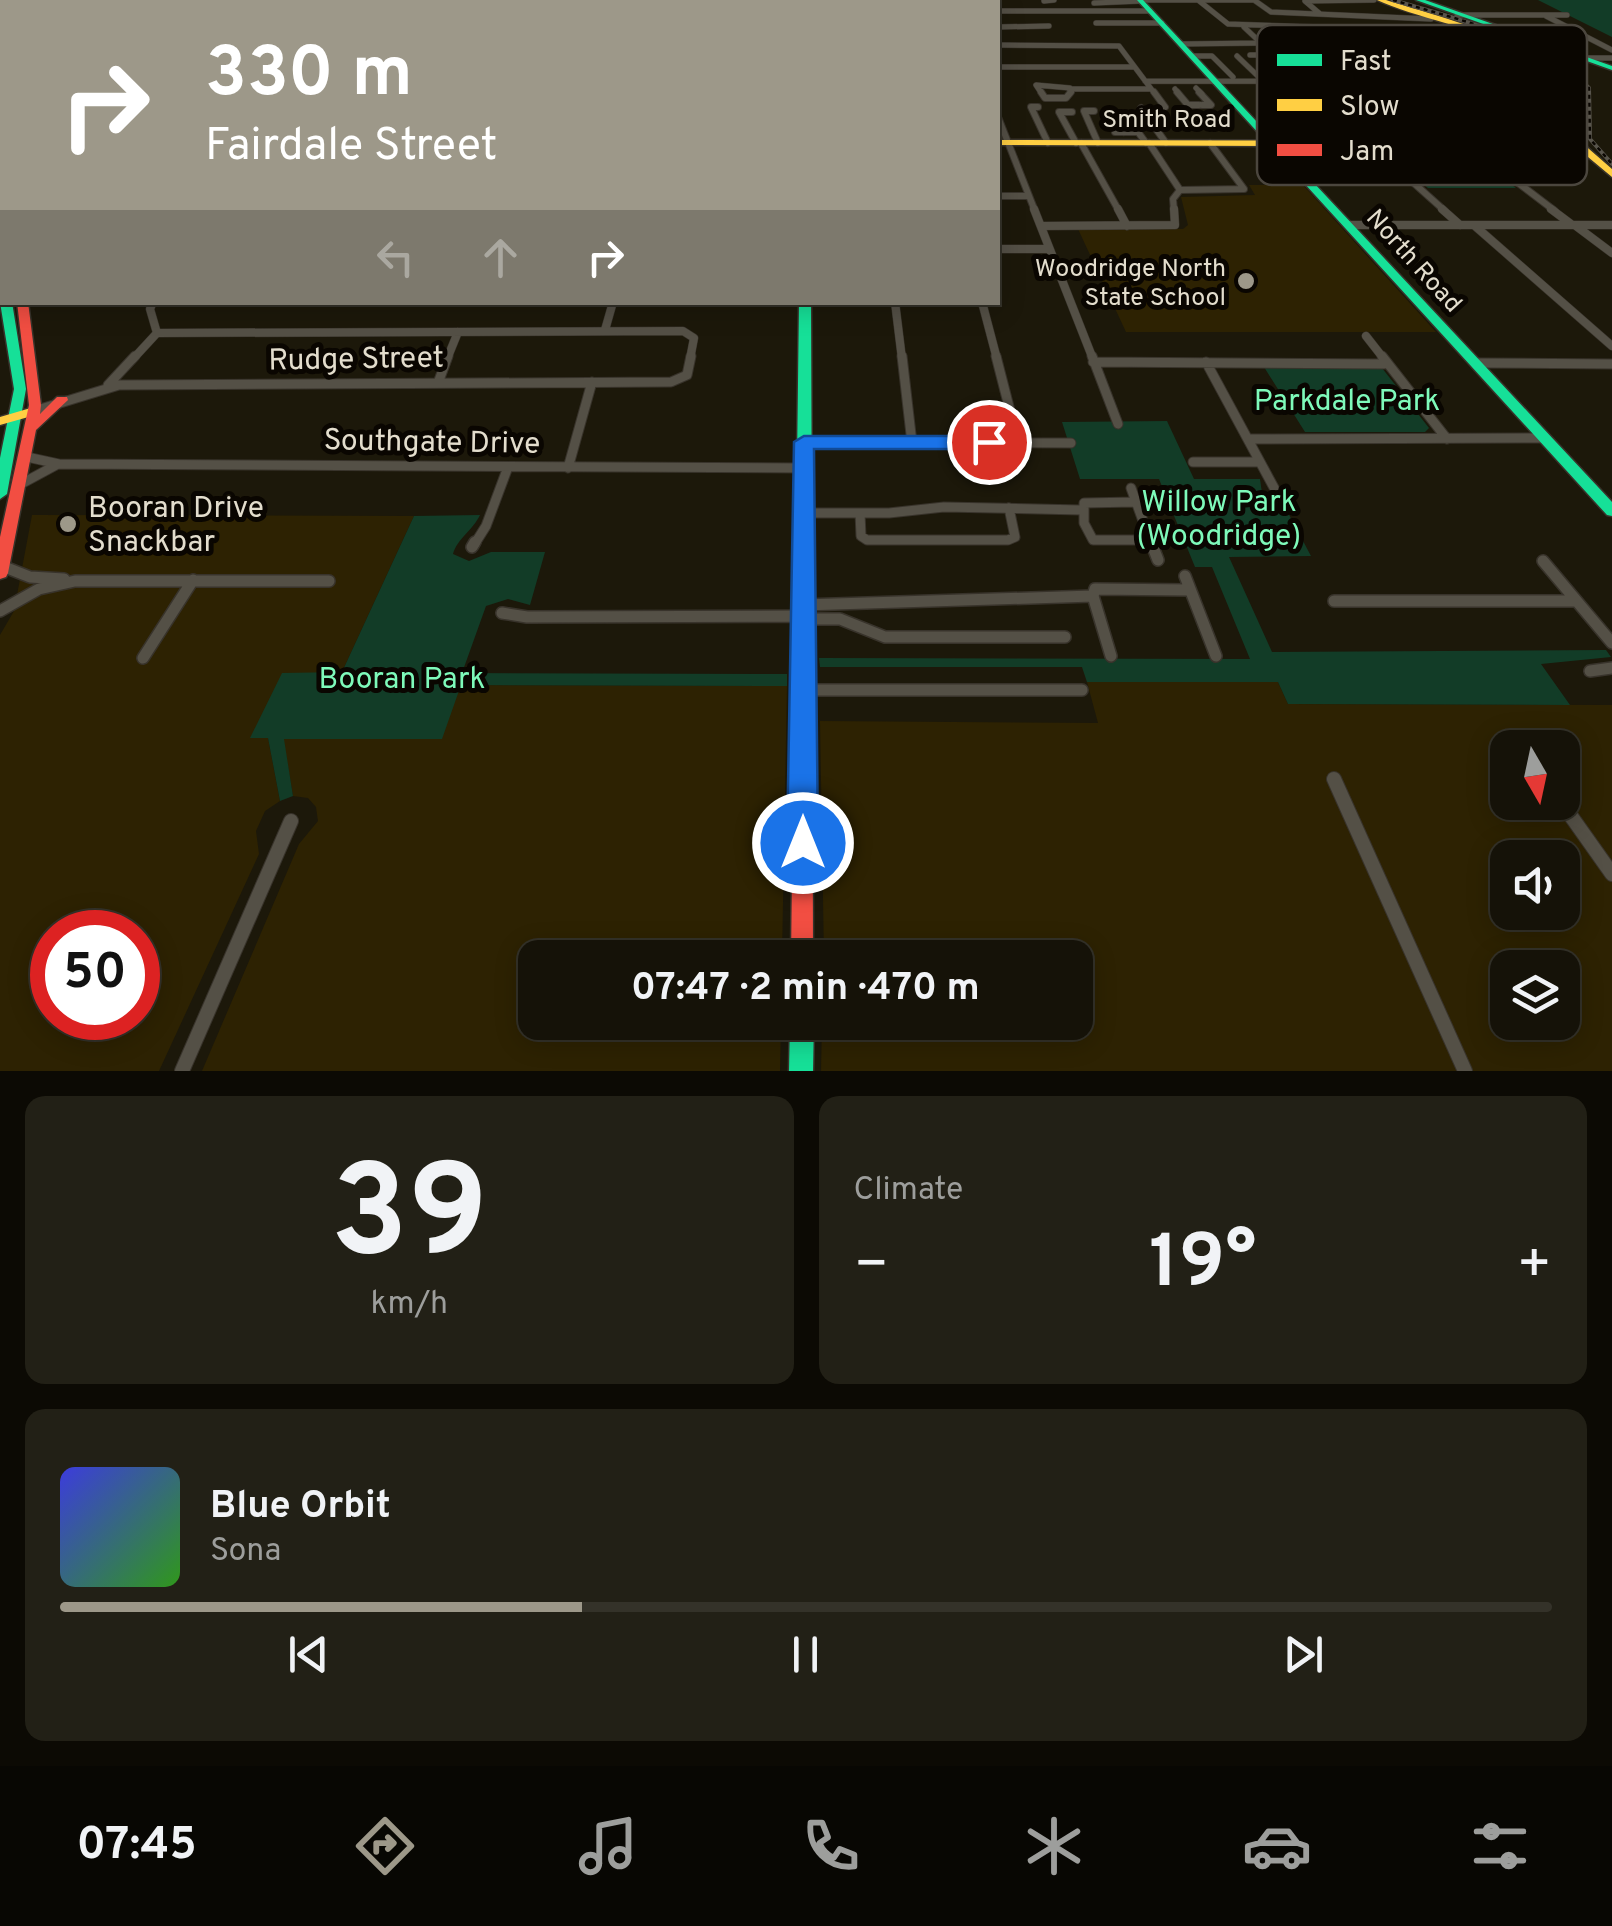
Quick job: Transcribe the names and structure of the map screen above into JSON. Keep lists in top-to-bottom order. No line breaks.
{"streets":{"street":["Smith Road","North Road","Rudge Street","Southgate Drive"]},"parks":["Parkdale Park","Willow Park (Woodridge)","Booran Park"],"places":["Woodridge North State School","Booran Drive Snackbar"],"legend":["Fast","Slow","Jam"],"north":"bottom","page":{"turn":["330 m","Fairdale Street"],"limit":"50","trip":"07:47 · 2 min · 470 m","tile":[["39","km/h"],"Climate"],"heat":["−","19°","+"],"song":["Blue Orbit","Sona"],"tabs":"07:45"}}
